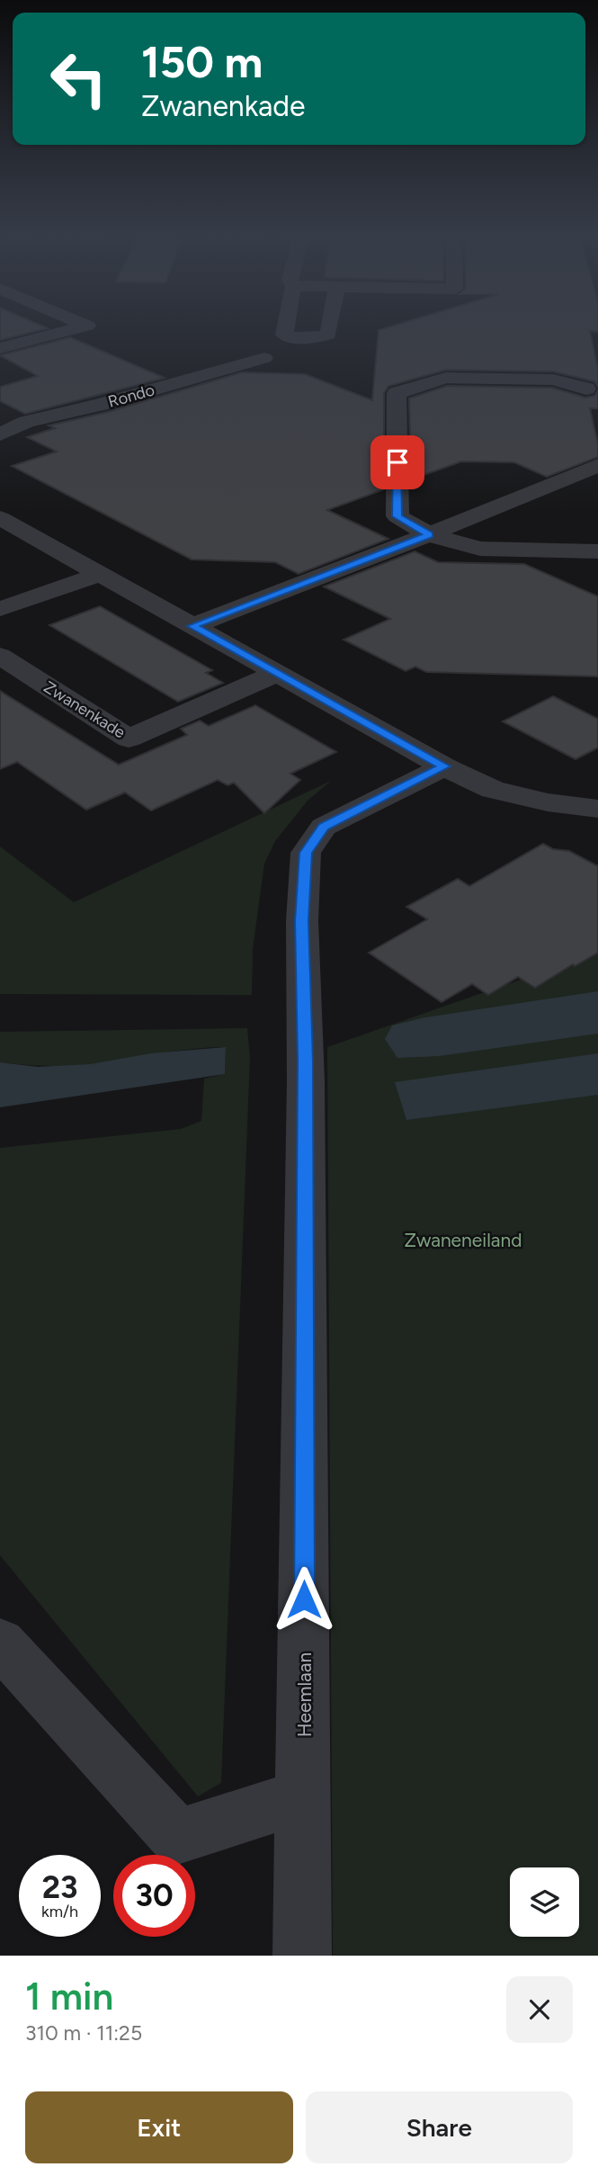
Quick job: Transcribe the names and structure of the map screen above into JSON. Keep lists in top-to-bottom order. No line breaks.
{"streets":{"street":["Rondo","Zwanenkade","Heemlaan"]},"parks":["Zwaneneiland"],"page":{"turn":["150 m","Zwanenkade"],"speed":"23 km/h","limit":"30","heading":["1 min","310 m · 11:25"],"buttons":["Exit","Share"]}}
